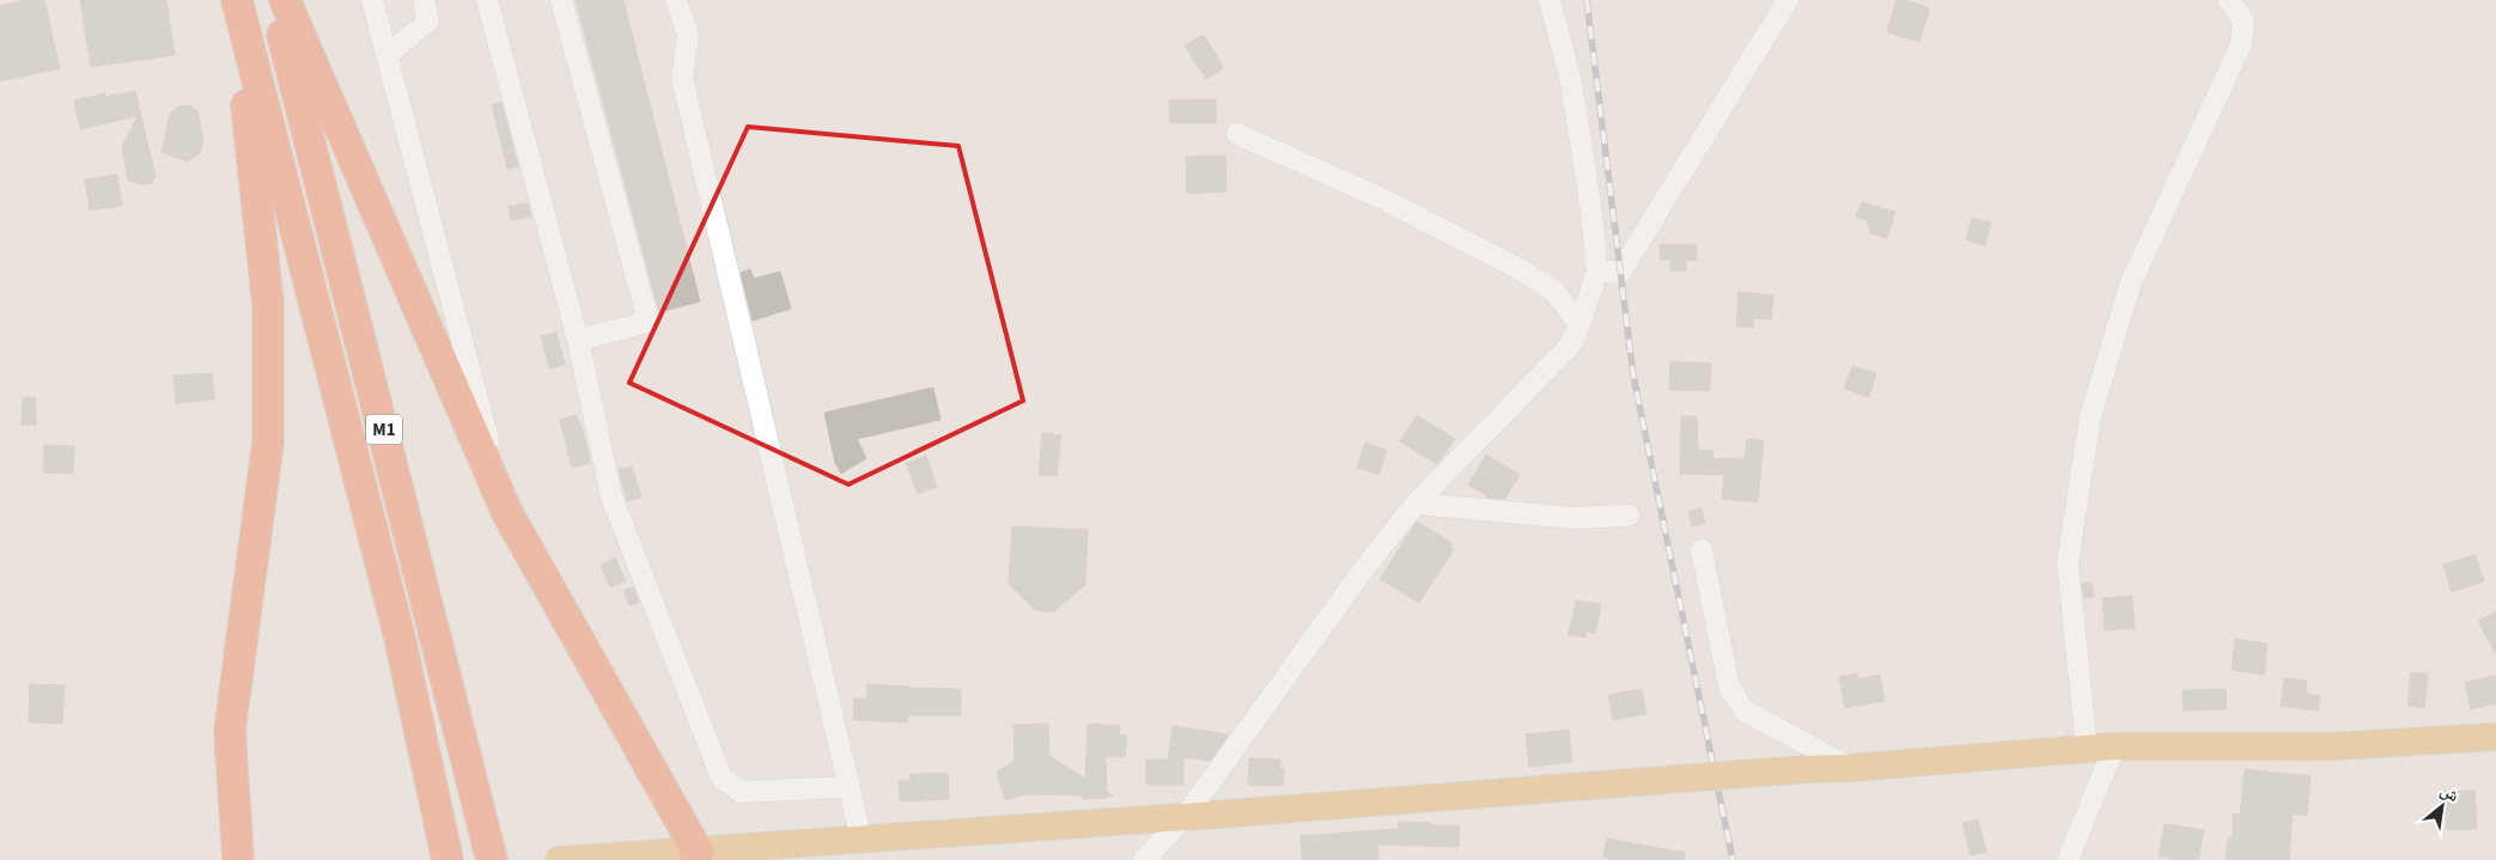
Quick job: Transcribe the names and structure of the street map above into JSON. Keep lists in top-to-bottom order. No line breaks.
{"streets":{"highway":["M1"]},"north":"top right"}
